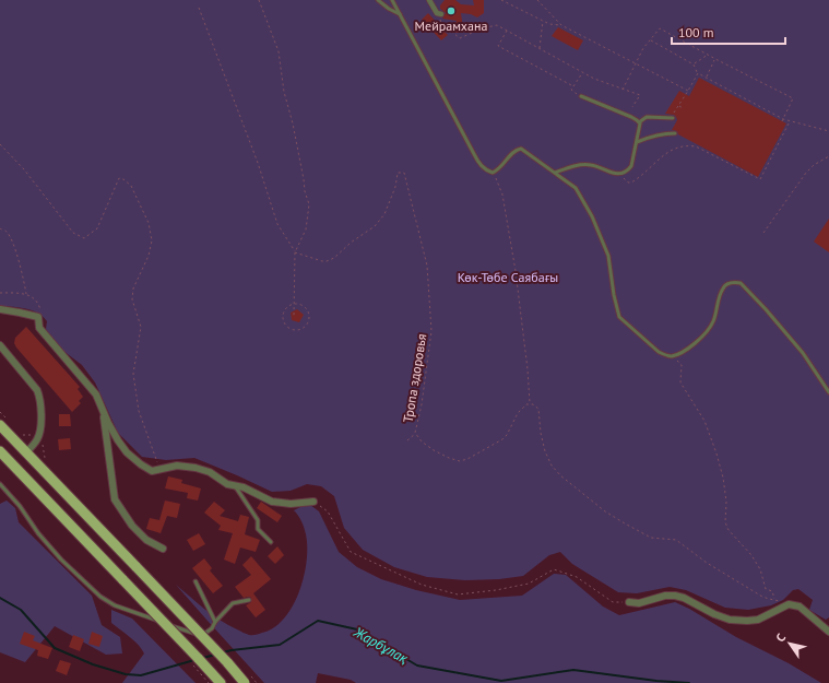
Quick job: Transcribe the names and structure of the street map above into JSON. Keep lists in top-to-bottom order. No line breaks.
{"streets":{"path":["Тропа здоровья"]},"water":["Жарбұлақ"],"parks":["Көк-Төбе Саябағы"],"places":["Мейрамхана"],"scale_bar":"100 m","north":"top left"}
